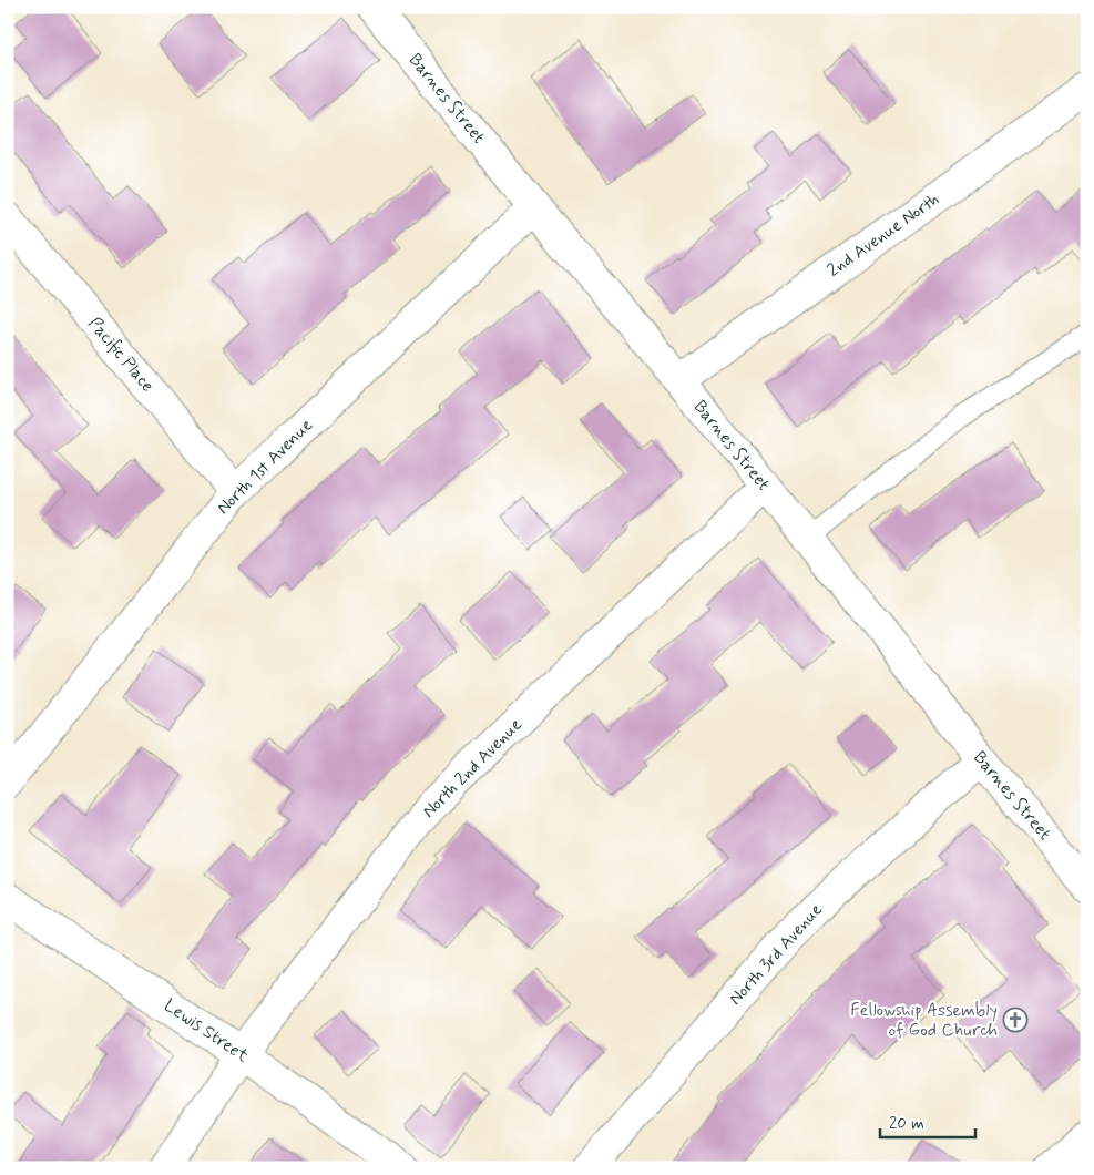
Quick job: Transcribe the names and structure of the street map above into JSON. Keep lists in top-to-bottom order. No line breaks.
{"streets":{"street":["Barnes Street","2nd Avenue North","Pacific Place","North 1st Avenue","North 2nd Avenue","North 3rd Avenue","Lewis Street"]},"crossings":[["Barnes Street","2nd Avenue North"],["Barnes Street","North 1st Avenue"],["Barnes Street","North 2nd Avenue"],["Barnes Street","North 3rd Avenue"],["Pacific Place","North 1st Avenue"],["North 2nd Avenue","Lewis Street"]],"places":{"church":["Fellowship Assembly of God Church"]},"scale_bar":"20 m"}
